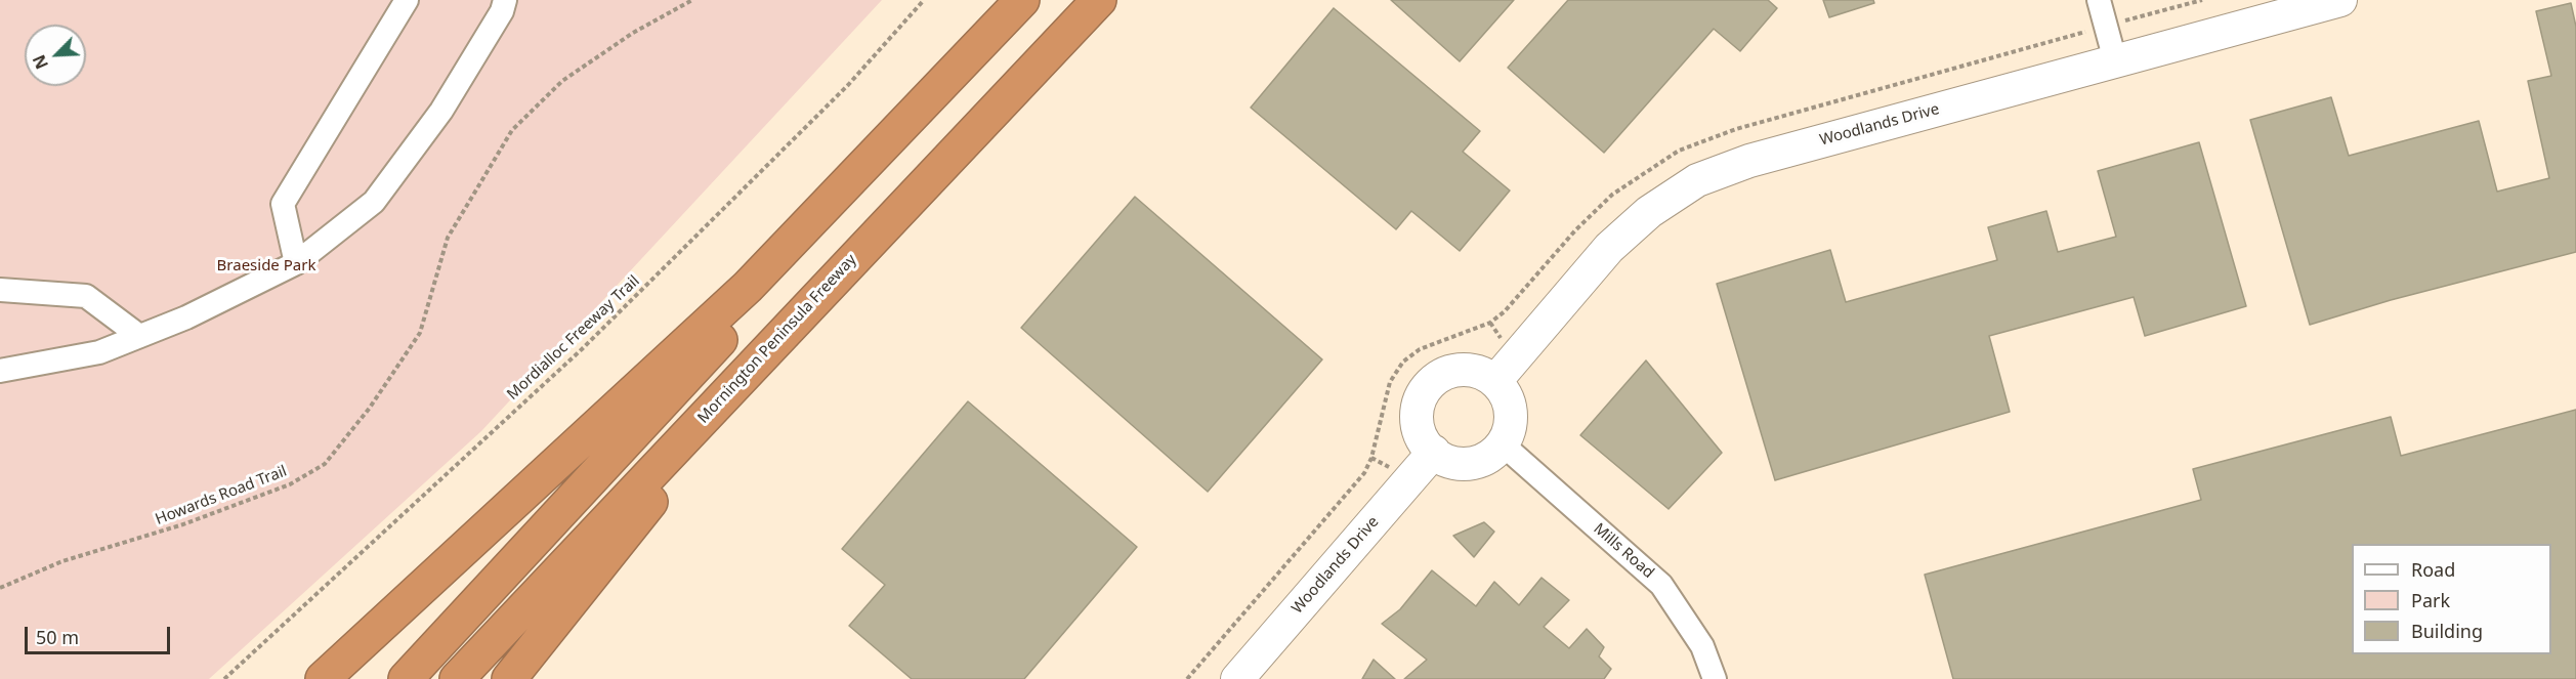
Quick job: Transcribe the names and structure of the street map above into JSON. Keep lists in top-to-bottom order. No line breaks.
{"streets":{"highway":["Mornington Peninsula Freeway"],"street":["Woodlands Drive","Mills Road"],"path":["Mordialloc Freeway Trail","Howards Road Trail"]},"crossings":[["Woodlands Drive","Mills Road"]],"parks":["Braeside Park"],"legend":["Road","Park","Building"],"scale_bar":"50 m","north":"bottom left"}
